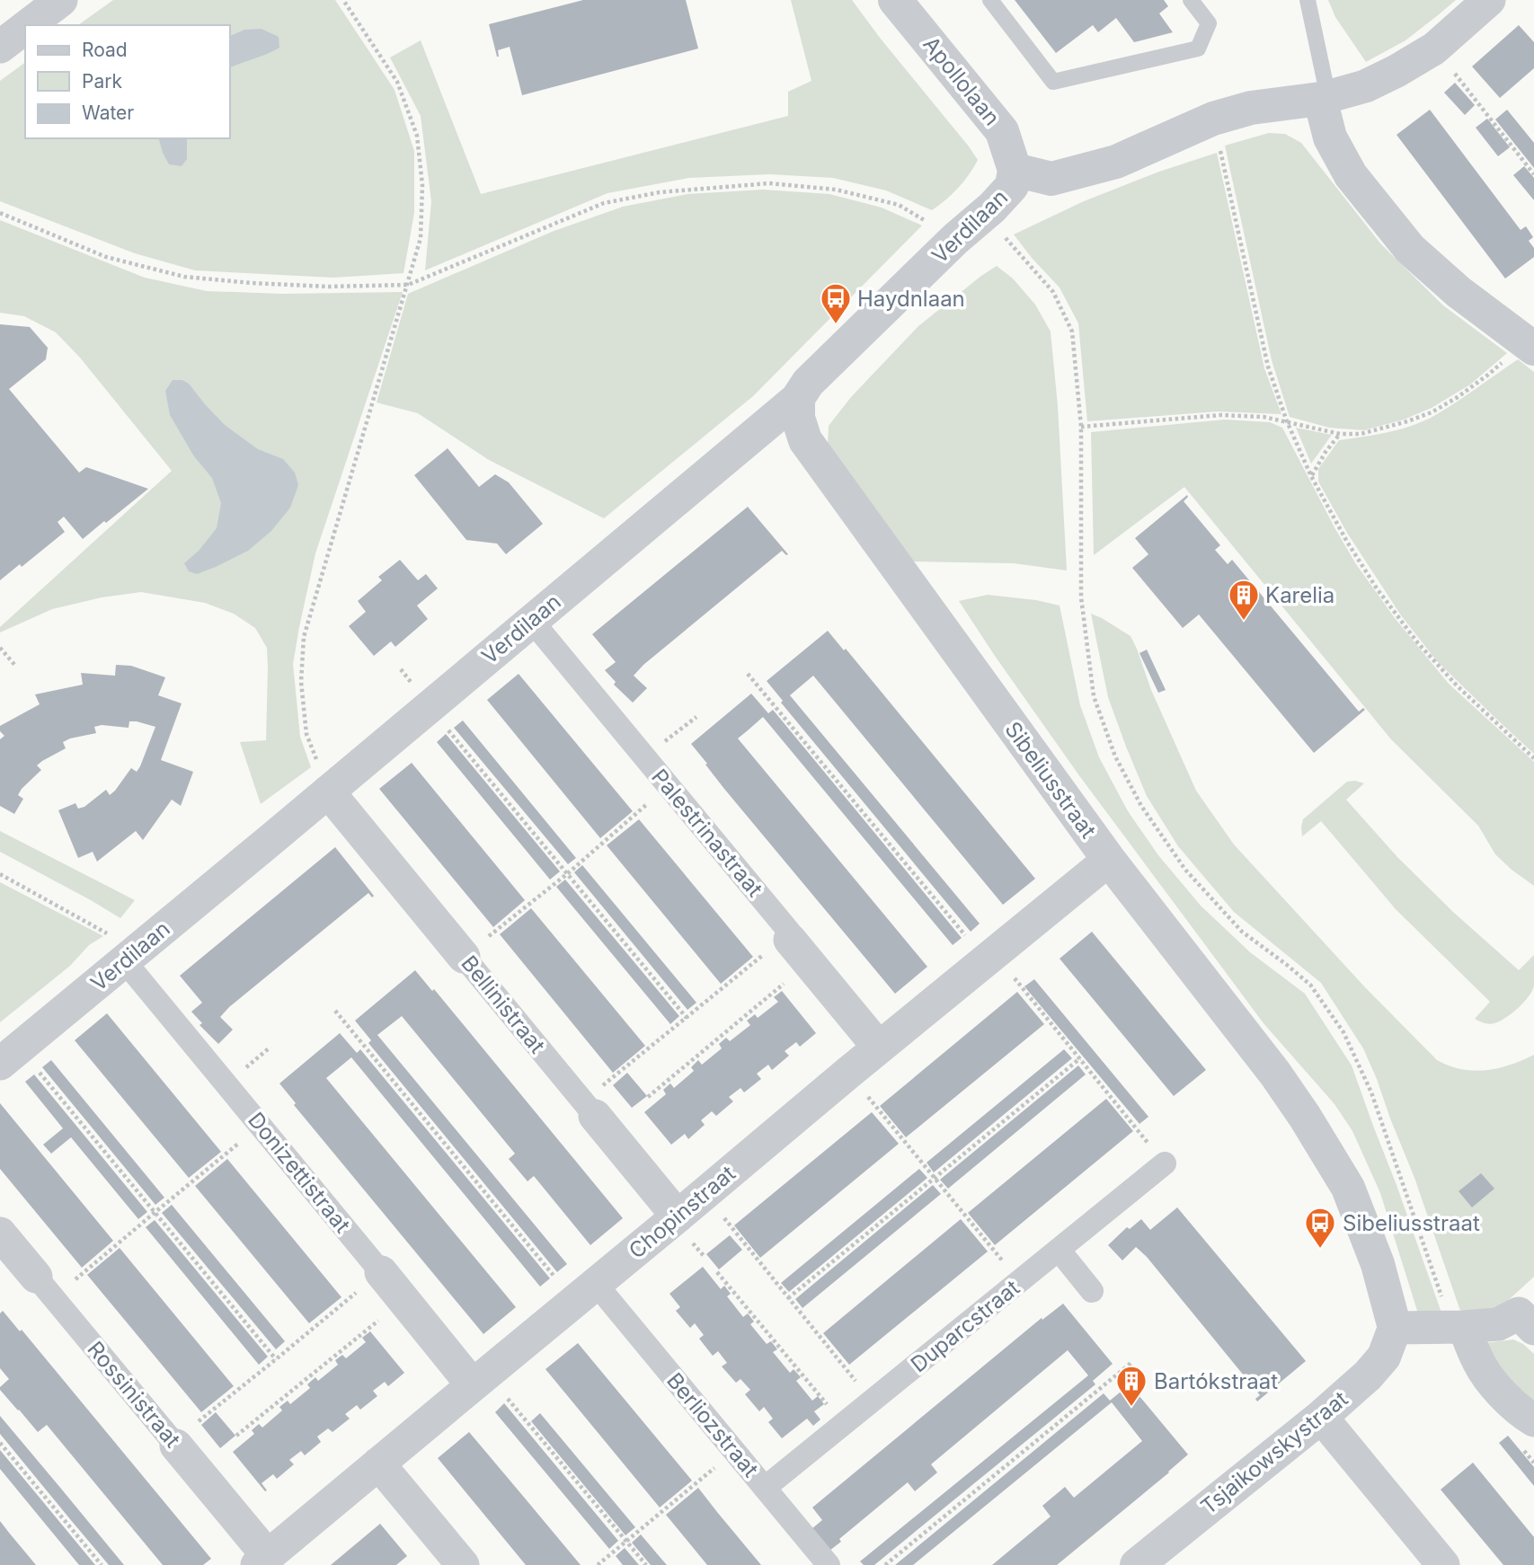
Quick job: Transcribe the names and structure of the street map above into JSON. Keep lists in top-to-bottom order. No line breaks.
{"streets":{"street":["Apollolaan","Verdilaan","Sibeliusstraat","Palestrinastraat","Bellinistraat","Donizettistraat","Chopinstraat","Duparcstraat","Rossinistraat","Berliozstraat","Tsjaikowskystraat"]},"crossings":[["Apollolaan","Verdilaan"],["Verdilaan","Sibeliusstraat"],["Verdilaan","Palestrinastraat"],["Verdilaan","Bellinistraat"],["Verdilaan","Donizettistraat"],["Sibeliusstraat","Chopinstraat"],["Sibeliusstraat","Tsjaikowskystraat"],["Palestrinastraat","Chopinstraat"],["Bellinistraat","Chopinstraat"],["Donizettistraat","Chopinstraat"],["Chopinstraat","Rossinistraat"],["Chopinstraat","Berliozstraat"],["Duparcstraat","Berliozstraat"]],"places":{"bus stop":["Haydnlaan","Sibeliusstraat"],"building":["Karelia","Bartókstraat"]},"legend":["Road","Park","Water"]}
